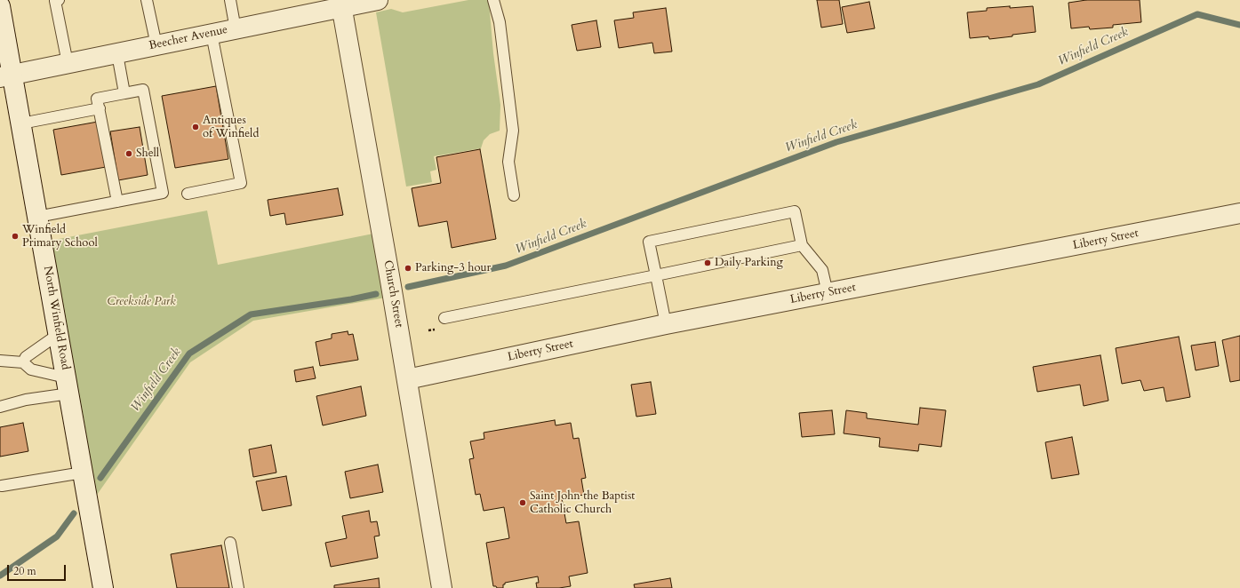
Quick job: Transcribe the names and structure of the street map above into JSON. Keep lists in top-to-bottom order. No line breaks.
{"streets":{"street":["Beecher Avenue","Liberty Street","Church Street","North Winfield Road"]},"crossings":[["Beecher Avenue","Church Street"],["Beecher Avenue","North Winfield Road"],["Liberty Street","Church Street"]],"water":["Winfield Creek"],"parks":["Creekside Park"],"places":["Antiques of Winfield","Shell","Winfield Primary School","Daily Parking","Parking-3 hour","Saint John the Baptist Catholic Church"],"scale_bar":"20 m"}
